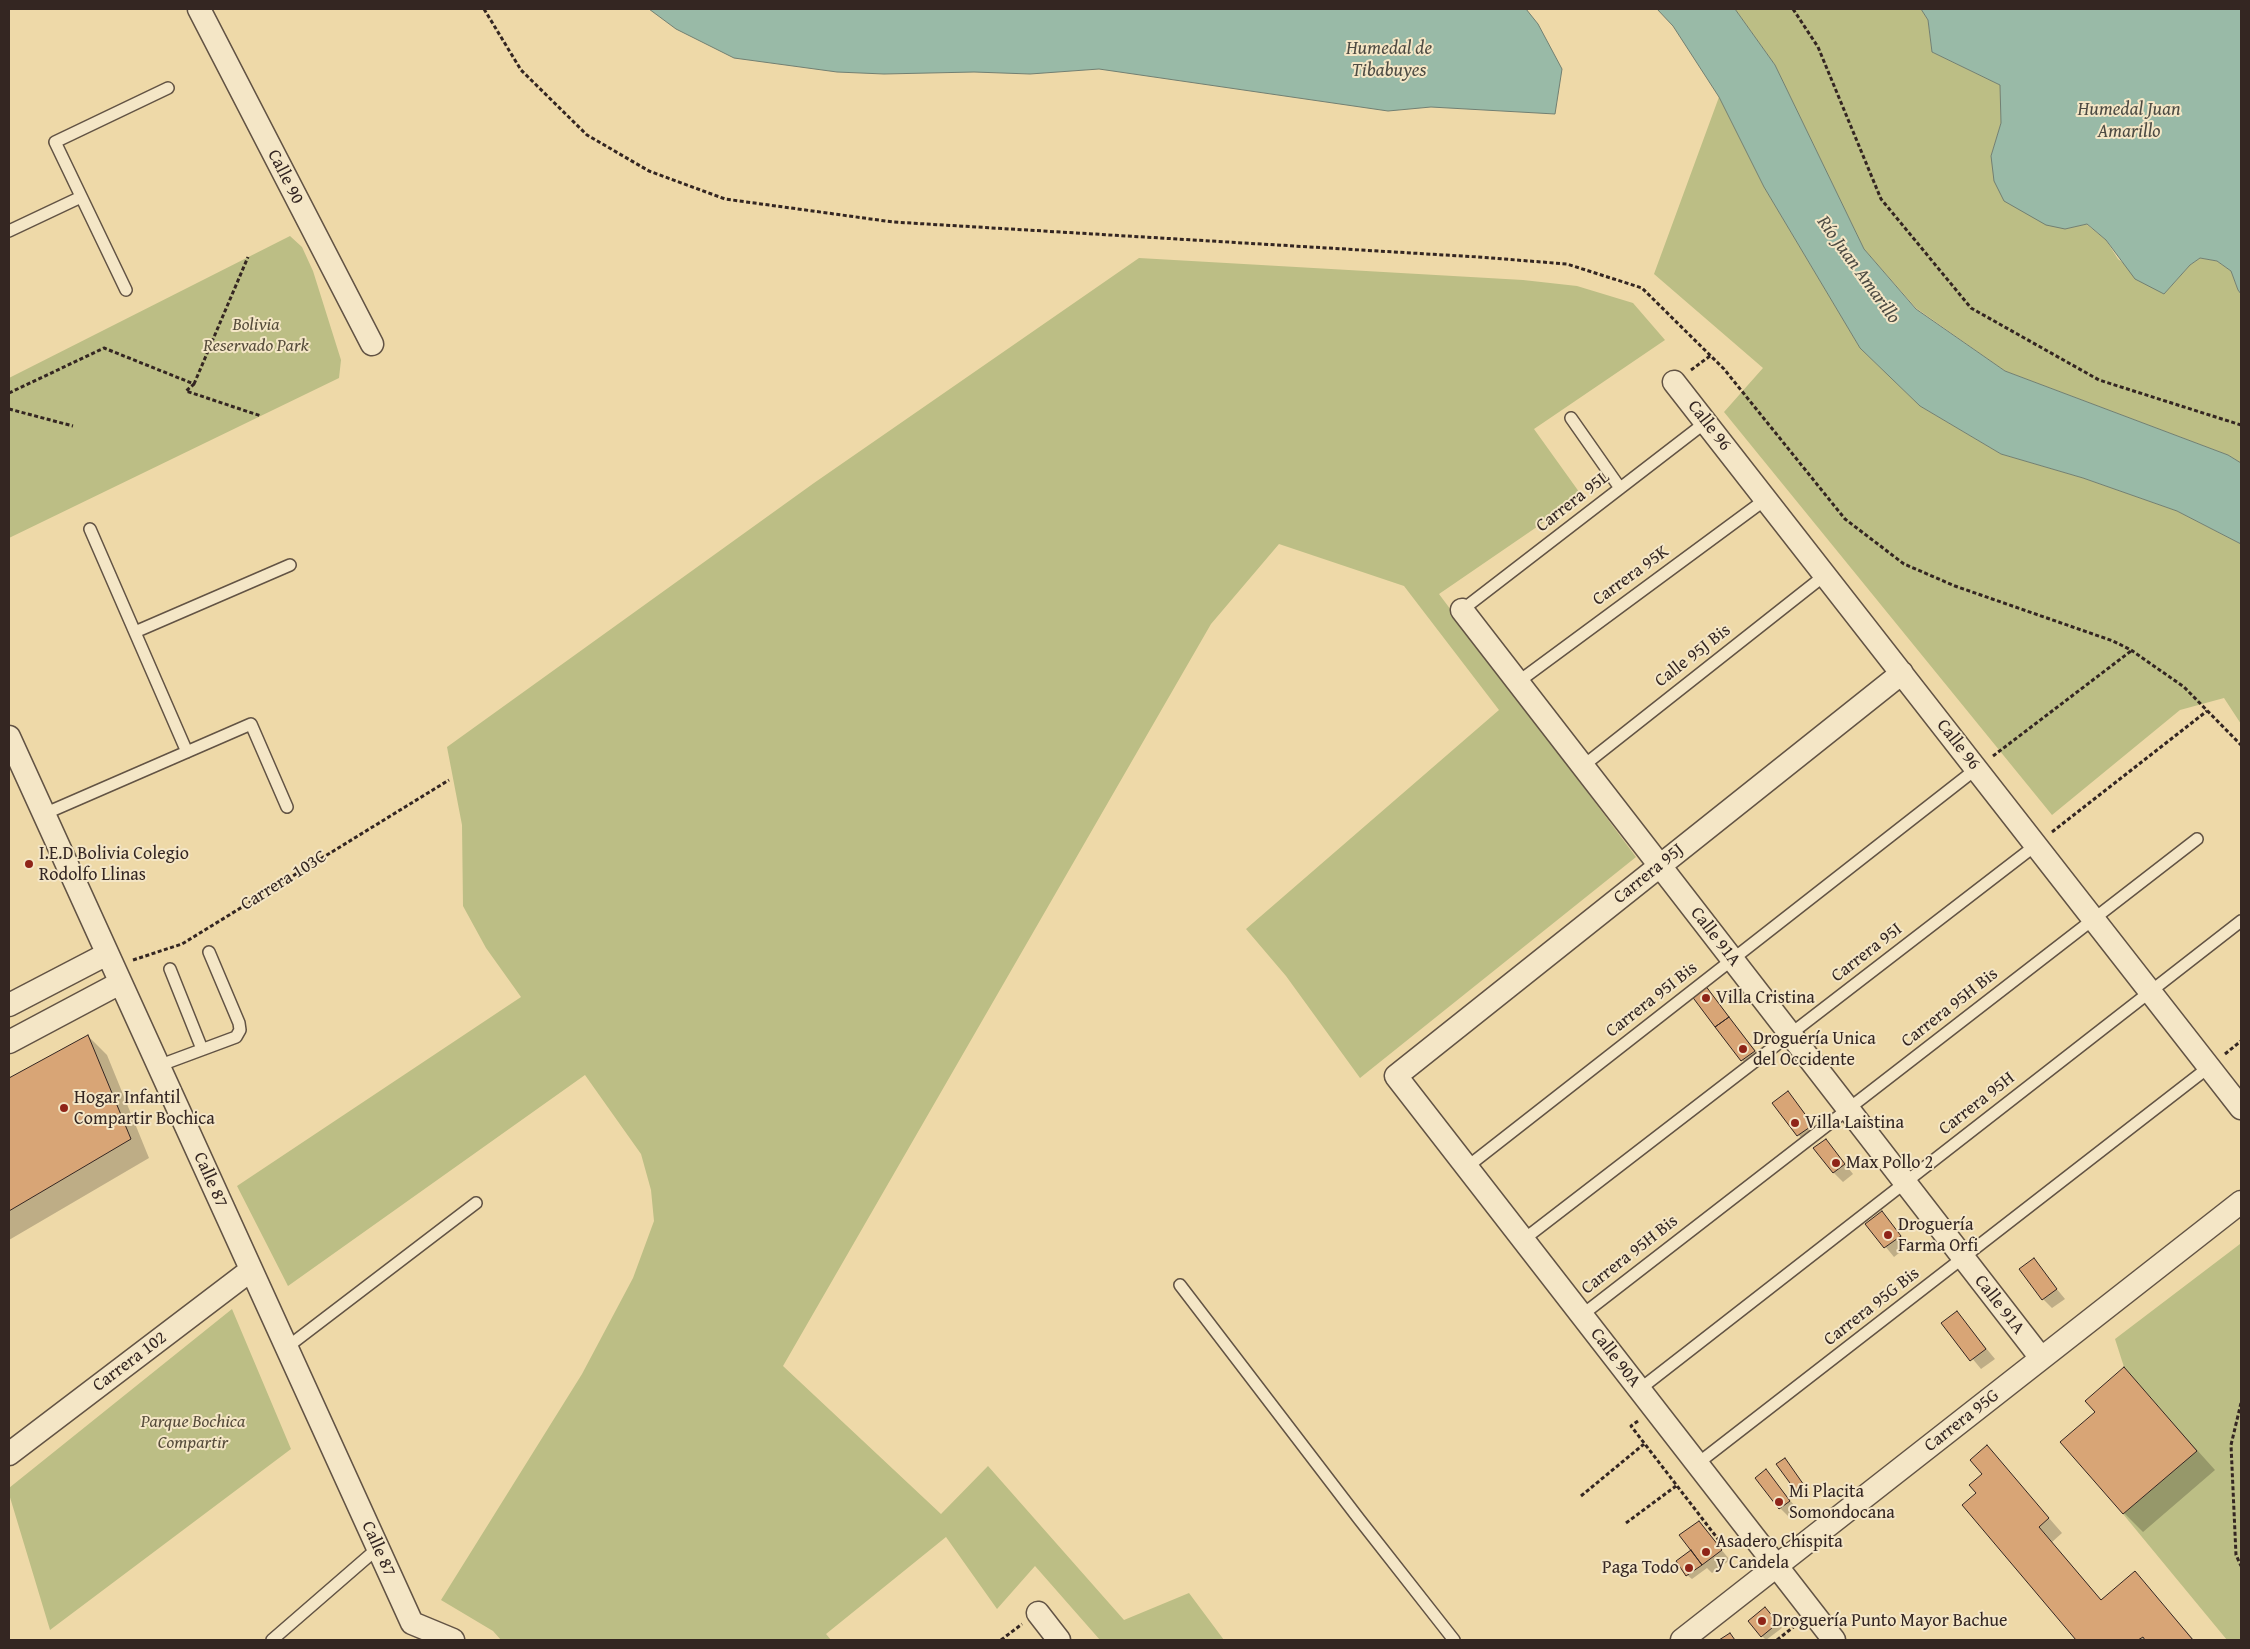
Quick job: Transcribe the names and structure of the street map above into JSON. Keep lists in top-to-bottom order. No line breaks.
{"streets":{"street":["Calle 90","Calle 96","Carrera 95J","Calle 91A","Calle 87","Calle 90A","Carrera 102","Carrera 95G"],"lane":["Carrera 95L","Carrera 95K","Calle 95J Bis","Carrera 95I","Carrera 95I Bis","Carrera 95H Bis","Carrera 95H","Carrera 95G Bis"],"path":["Carrera 103C"]},"crossings":[["Calle 96","Carrera 95L"],["Calle 96","Carrera 95K"],["Calle 96","Calle 95J Bis"],["Calle 96","Carrera 95J"],["Calle 96","Carrera 95I"],["Calle 96","Carrera 95I Bis"],["Calle 96","Carrera 95H Bis"],["Calle 96","Carrera 95H"],["Calle 96","Carrera 95G Bis"],["Carrera 95L","Calle 91A"],["Carrera 95K","Calle 91A"],["Calle 95J Bis","Calle 91A"],["Carrera 95J","Calle 91A"],["Carrera 95J","Calle 90A"],["Carrera 103C","Calle 87"],["Calle 91A","Carrera 95I"],["Calle 91A","Carrera 95I Bis"],["Calle 91A","Carrera 95H Bis"],["Calle 91A","Carrera 95H"],["Calle 91A","Carrera 95G Bis"],["Calle 91A","Carrera 95G"],["Carrera 95I","Calle 90A"],["Carrera 95I Bis","Calle 90A"],["Carrera 95H Bis","Calle 90A"],["Carrera 95H","Calle 90A"],["Calle 87","Carrera 102"],["Carrera 95G Bis","Calle 90A"],["Calle 90A","Carrera 95G"]],"water":["Humedal de Tibabuyes","Humedal Juan Amarillo","Río Juan Amarillo"],"parks":["Bolivia Reservado Park","Parque Bochica Compartir"],"places":["I.E.D Bolivia Colegio Rodolfo Llinas","Villa Cristina","Droguería Unica del Occidente","Hogar Infantil Compartir Bochica","Villa Laistina","Max Pollo 2","Droguería Farma Orfi","Mi Placita Somondocana","Asadero Chispita y Candela","Paga Todo","Droguería Punto Mayor Bachue"]}
